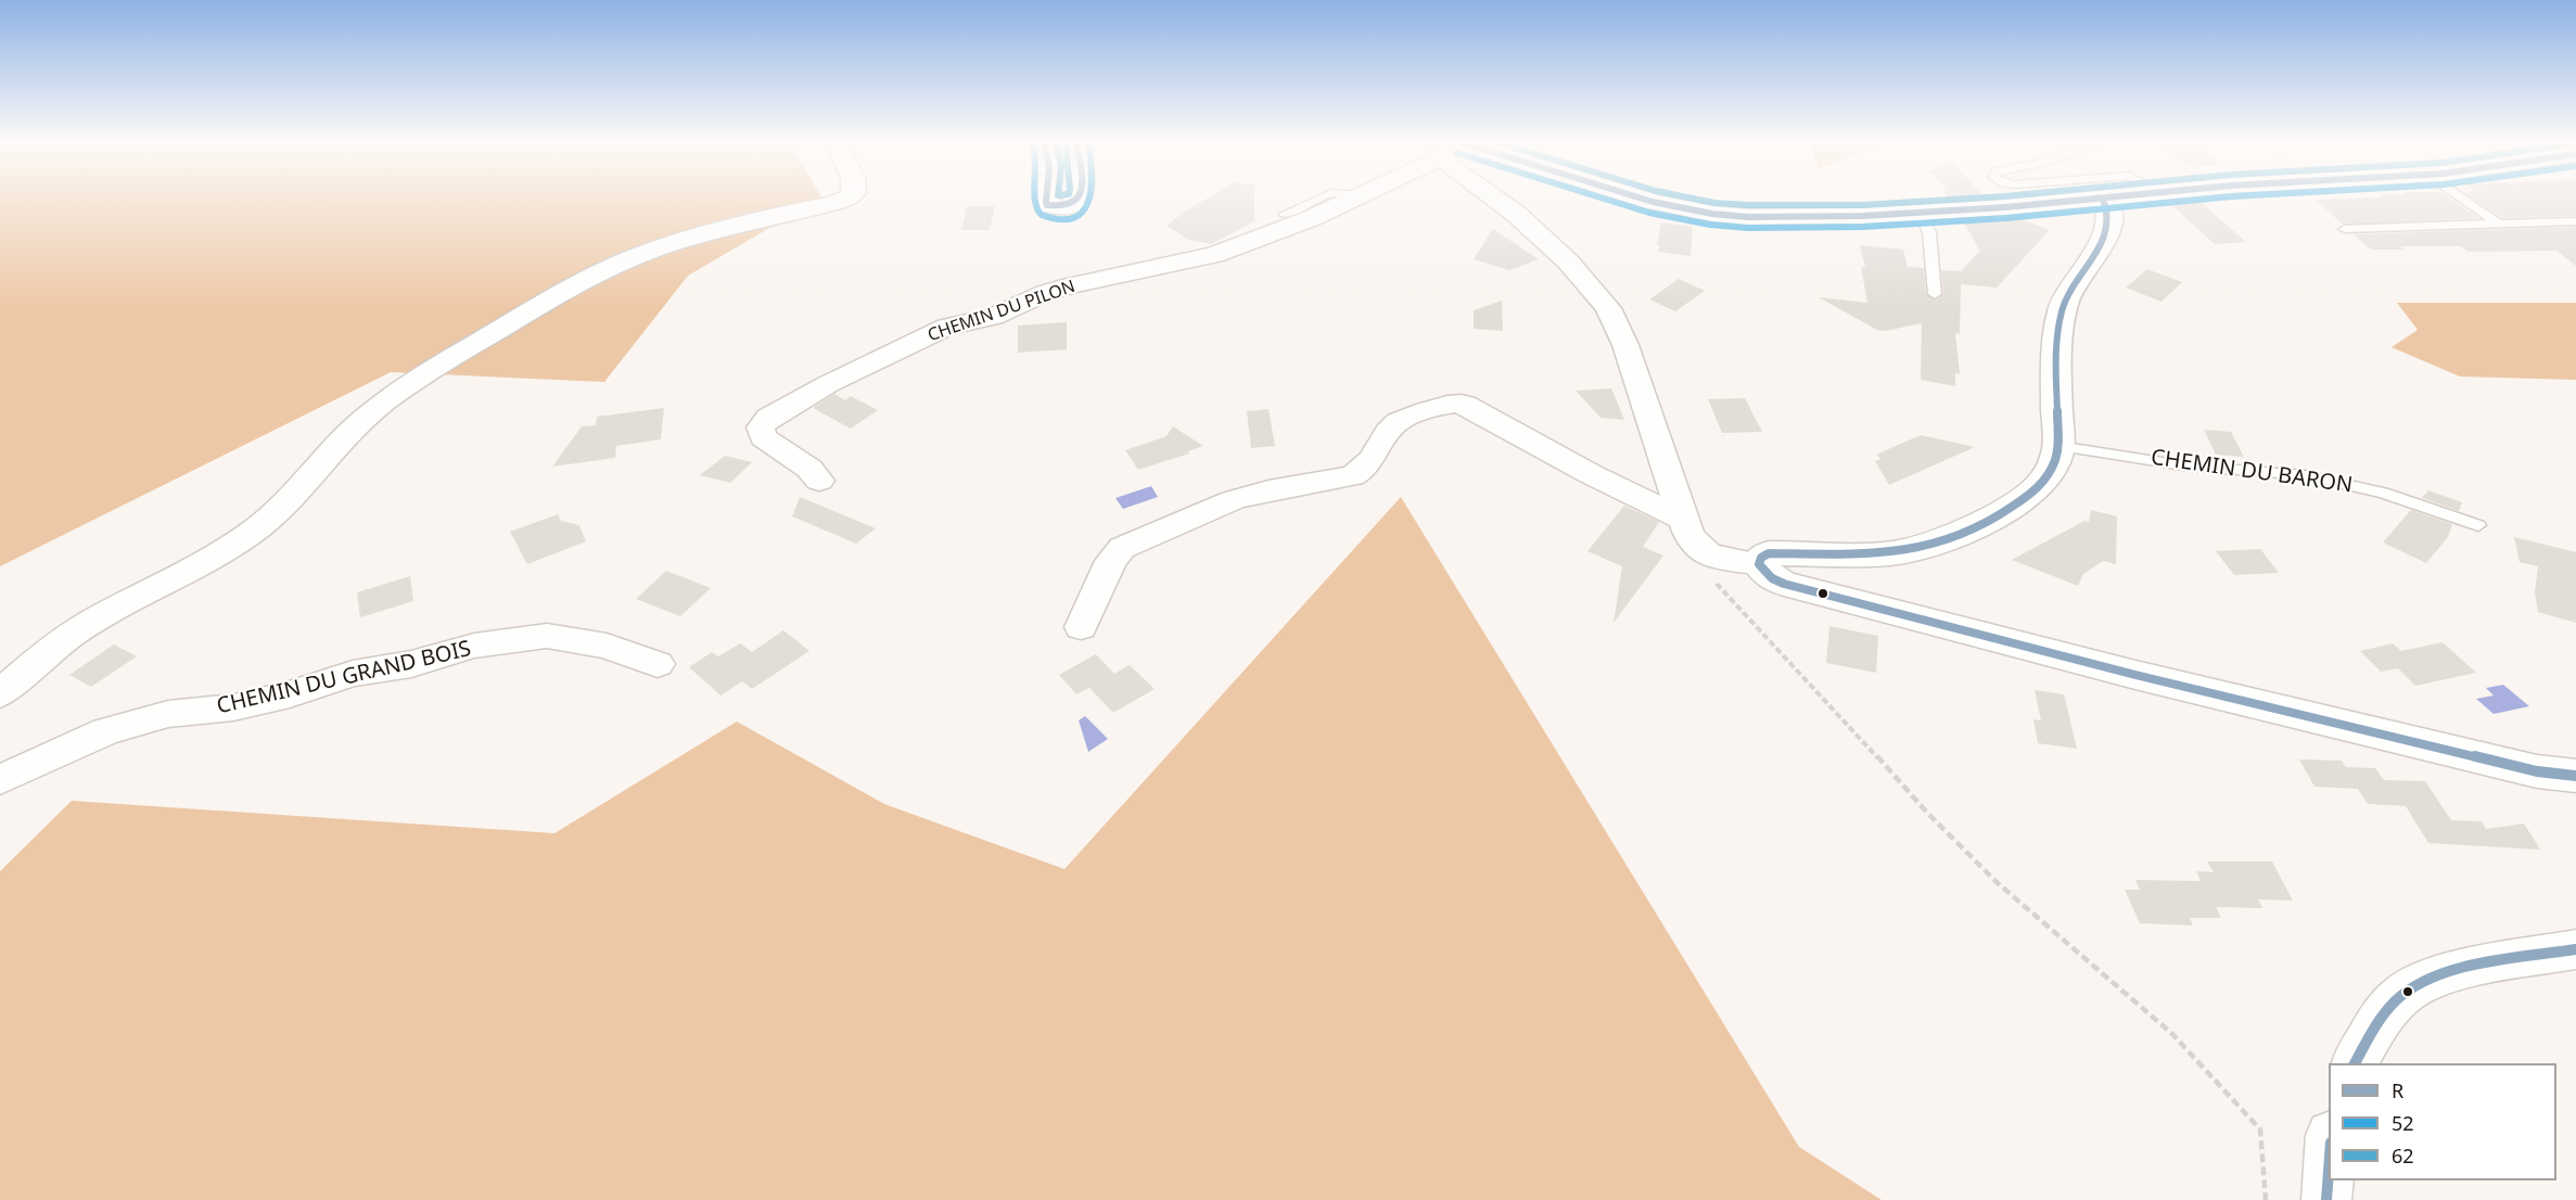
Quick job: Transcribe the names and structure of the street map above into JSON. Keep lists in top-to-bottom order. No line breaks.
{"streets":{"street":["CHEMIN DU PILON","CHEMIN DU GRAND BOIS"],"lane":["CHEMIN DU BARON"]},"lines":["transit line R","transit line 52","transit line 62"],"legend":["R","52","62"]}
